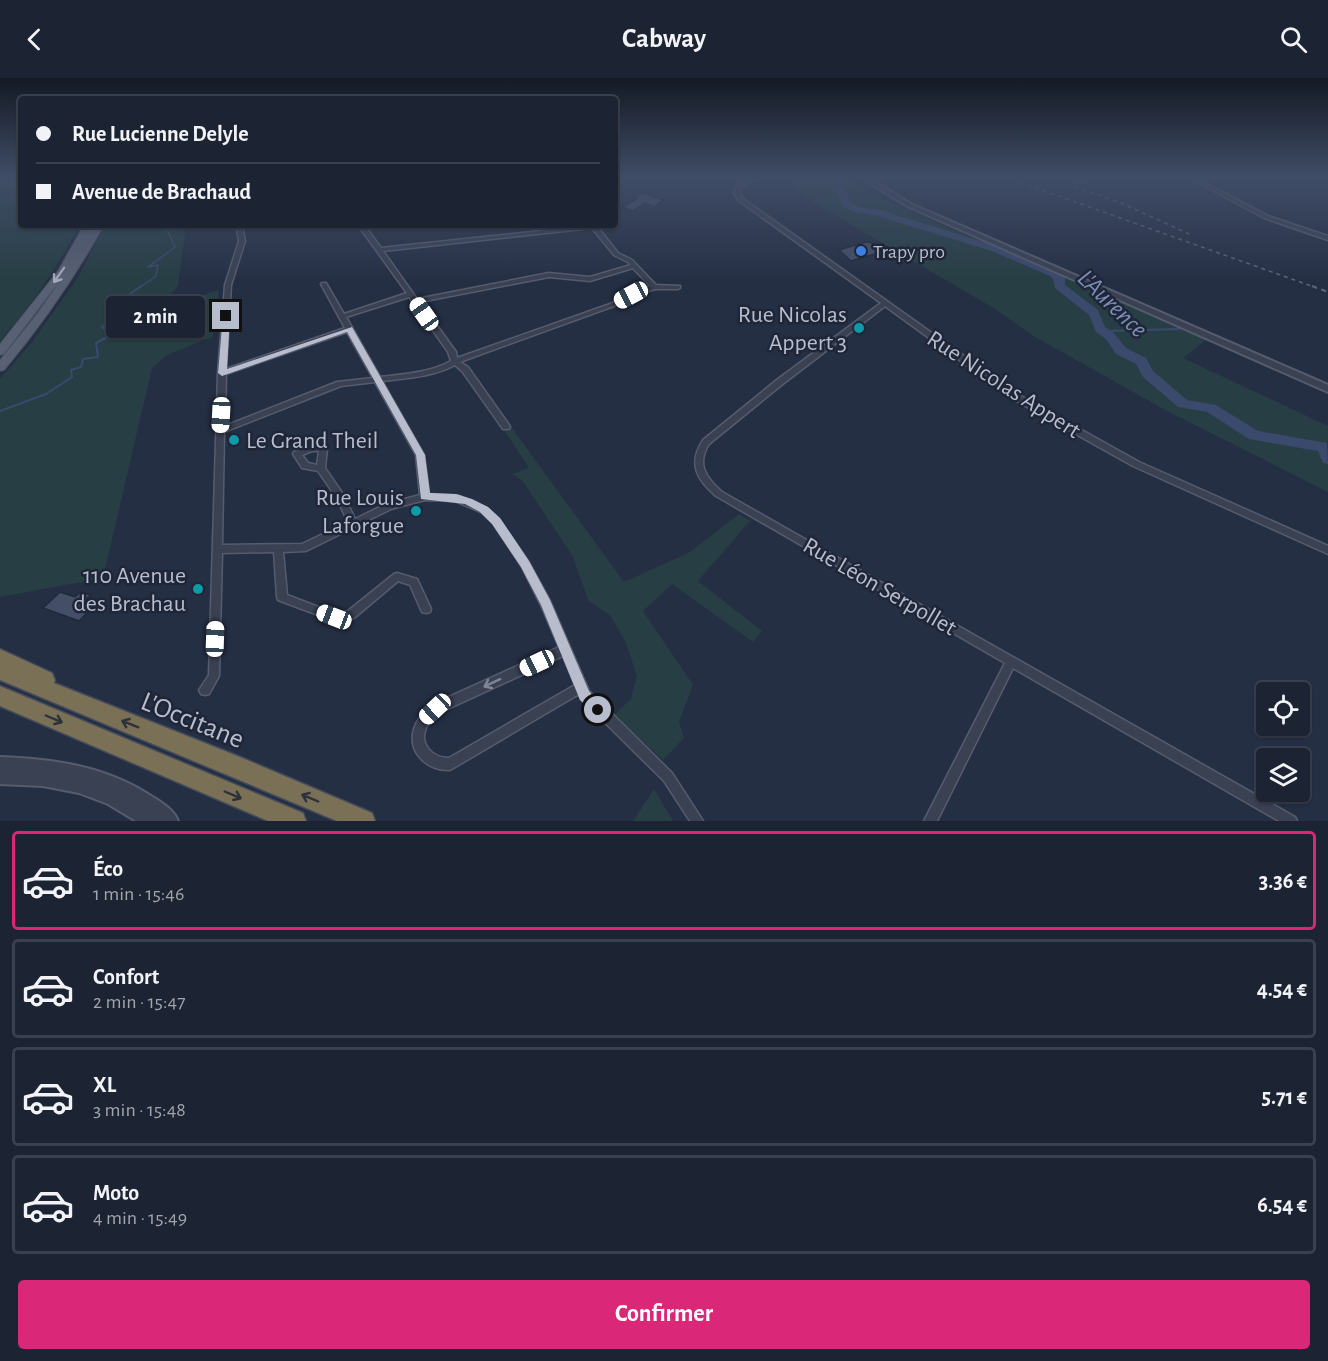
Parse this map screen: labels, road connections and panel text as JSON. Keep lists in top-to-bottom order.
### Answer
{
  "streets": {
    "highway": ["L'Occitane"],
    "street": ["Rue Nicolas Appert", "Rue Léon Serpollet"]
  },
  "crossings": [
    ["Rue Nicolas Appert", "Rue Léon Serpollet"]
  ],
  "water": ["L'Aurence"],
  "places": [
    "Trapy pro",
    "Rue Nicolas Appert 3",
    "Le Grand Theil",
    "Rue Louis Laforgue",
    "110 Avenue des Brachau"
  ],
  "page": {
    "header": "Cabway",
    "banner": ["Rue Lucienne Delyle", "Avenue de Brachaud"],
    "bubble": "2 min",
    "list": [
      {
        "name": "Éco",
        "note": "1 min · 15:46",
        "value": "3.36 €"
      },
      {
        "name": "Confort",
        "note": "2 min · 15:47",
        "value": "4.54 €"
      },
      {
        "name": "XL",
        "note": "3 min · 15:48",
        "value": "5.71 €"
      },
      {
        "name": "Moto",
        "note": "4 min · 15:49",
        "value": "6.54 €"
      }
    ],
    "buttons": "Confirmer"
  }
}
